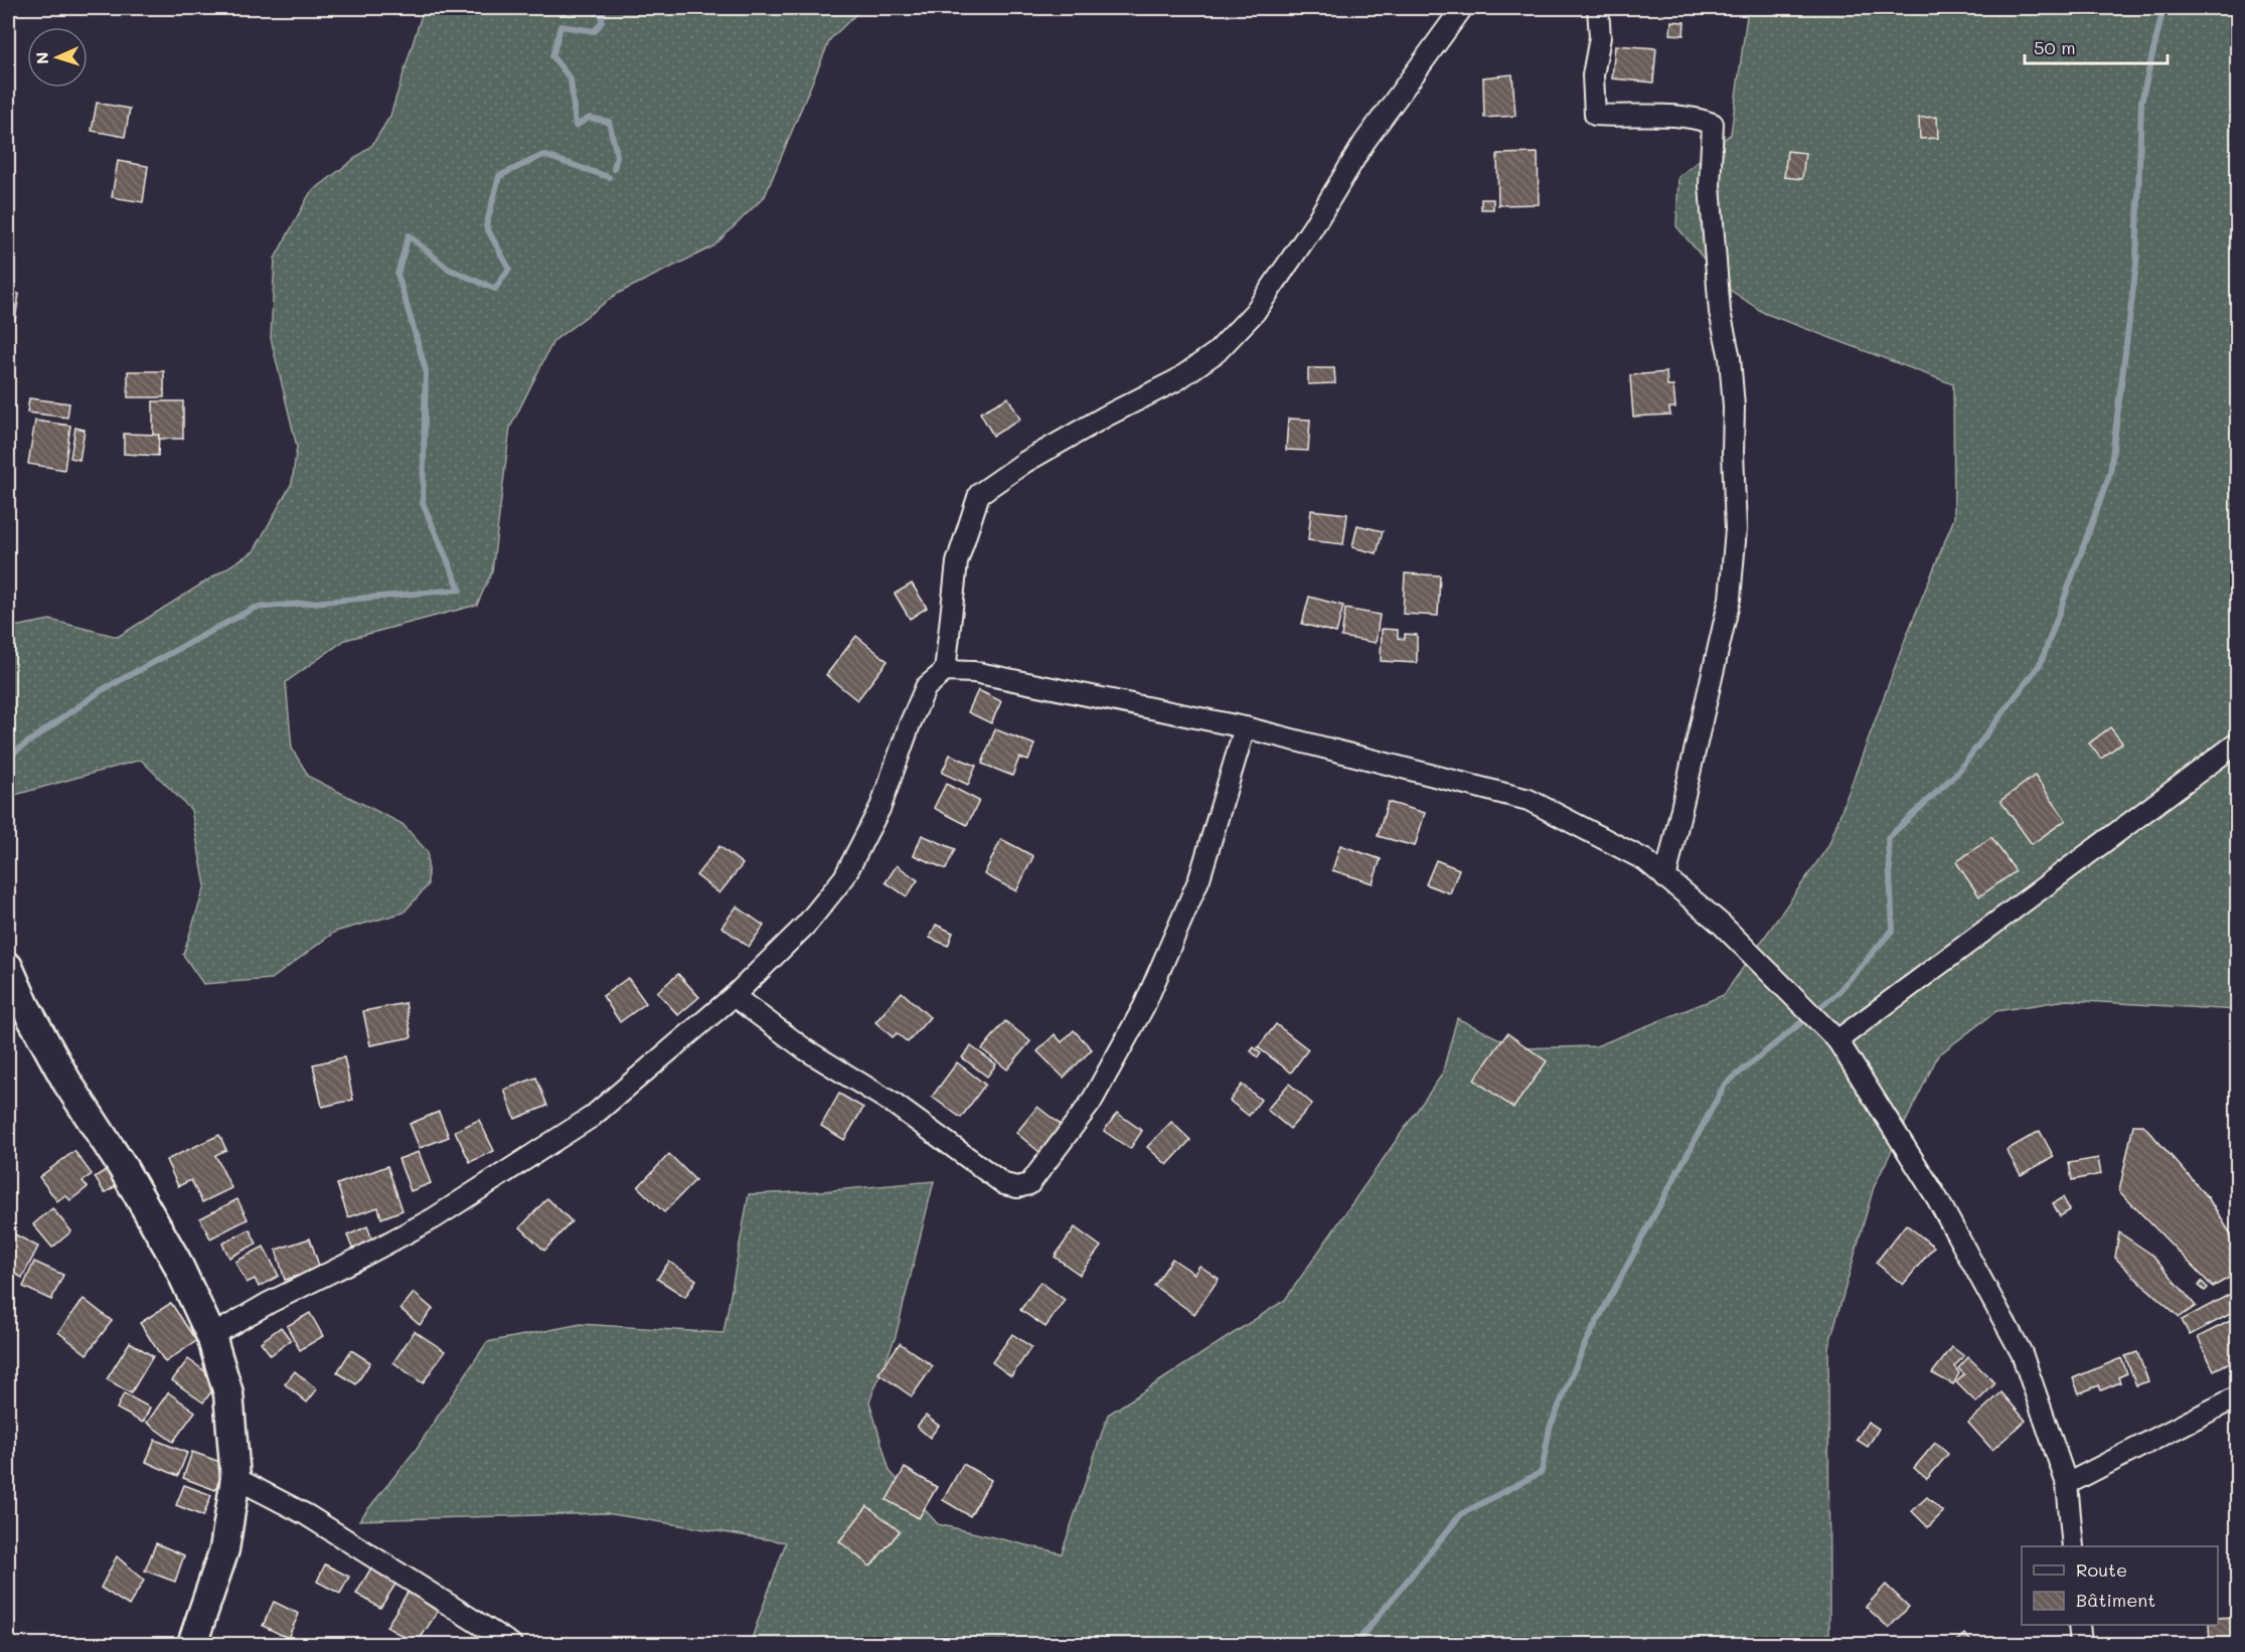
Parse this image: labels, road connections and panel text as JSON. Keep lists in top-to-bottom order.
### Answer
{
  "legend": ["Route", "Bâtiment"],
  "scale_bar": "50 m",
  "north": "left"
}
